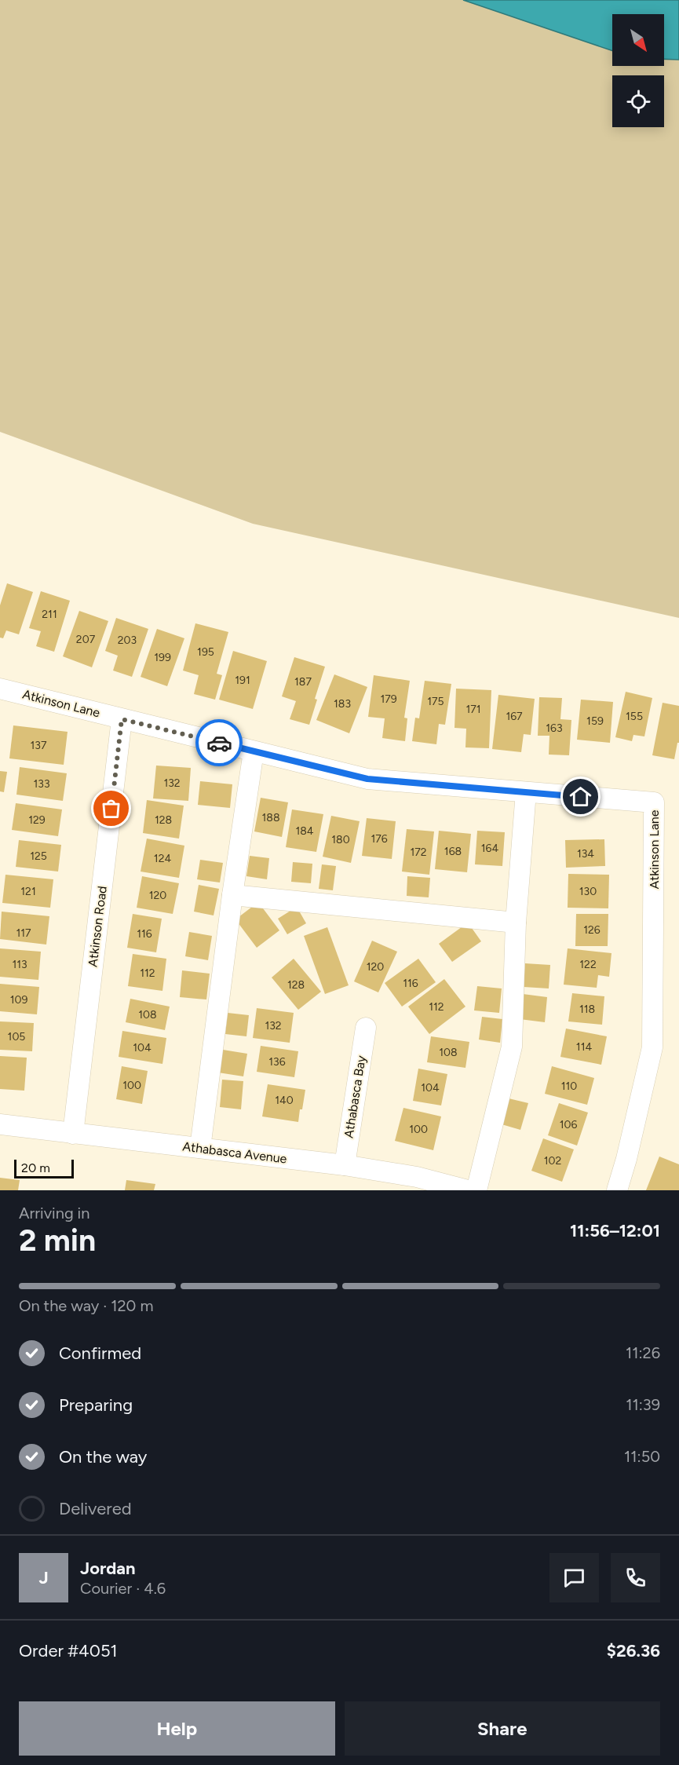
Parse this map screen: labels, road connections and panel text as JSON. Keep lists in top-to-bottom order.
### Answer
{
  "streets": {
    "street": [
      "Atkinson Lane",
      "Atkinson Road",
      "Athabasca Bay",
      "Athabasca Avenue"
    ]
  },
  "crossings": [
    ["Atkinson Lane", "Atkinson Road"],
    ["Atkinson Road", "Athabasca Avenue"],
    ["Athabasca Bay", "Athabasca Avenue"]
  ],
  "house_numbers": [
    "211",
    "207",
    "203",
    "195",
    "199",
    "191",
    "187",
    "179",
    "175",
    "183",
    "171",
    "167",
    "155",
    "159",
    "163",
    "137",
    "132",
    "133",
    "188",
    "129",
    "128",
    "184",
    "176",
    "180",
    "164",
    "168",
    "172",
    "134",
    "125",
    "124",
    "121",
    "130",
    "120",
    "126",
    "117",
    "116",
    "113",
    "122",
    "120",
    "112",
    "116",
    "128",
    "109",
    "112",
    "118",
    "108",
    "132",
    "105",
    "114",
    "104",
    "108",
    "136",
    "100",
    "110",
    "104",
    "140",
    "106",
    "100",
    "102"
  ],
  "scale_bar": "20 m",
  "north": "bottom right",
  "page": {
    "scale": "20 m",
    "heading": ["2 min", "Arriving in", "11:56–12:01"],
    "panel": [
      "Jordan",
      "Courier · 4.6",
      "Order #4051",
      "$26.36"
    ],
    "bar": "On the way · 120 m",
    "list": [
      ["Confirmed", "11:26"],
      ["Preparing", "11:39"],
      ["On the way", "11:50"],
      "Delivered"
    ],
    "round": "J",
    "buttons": ["Help", "Share"]
  }
}
